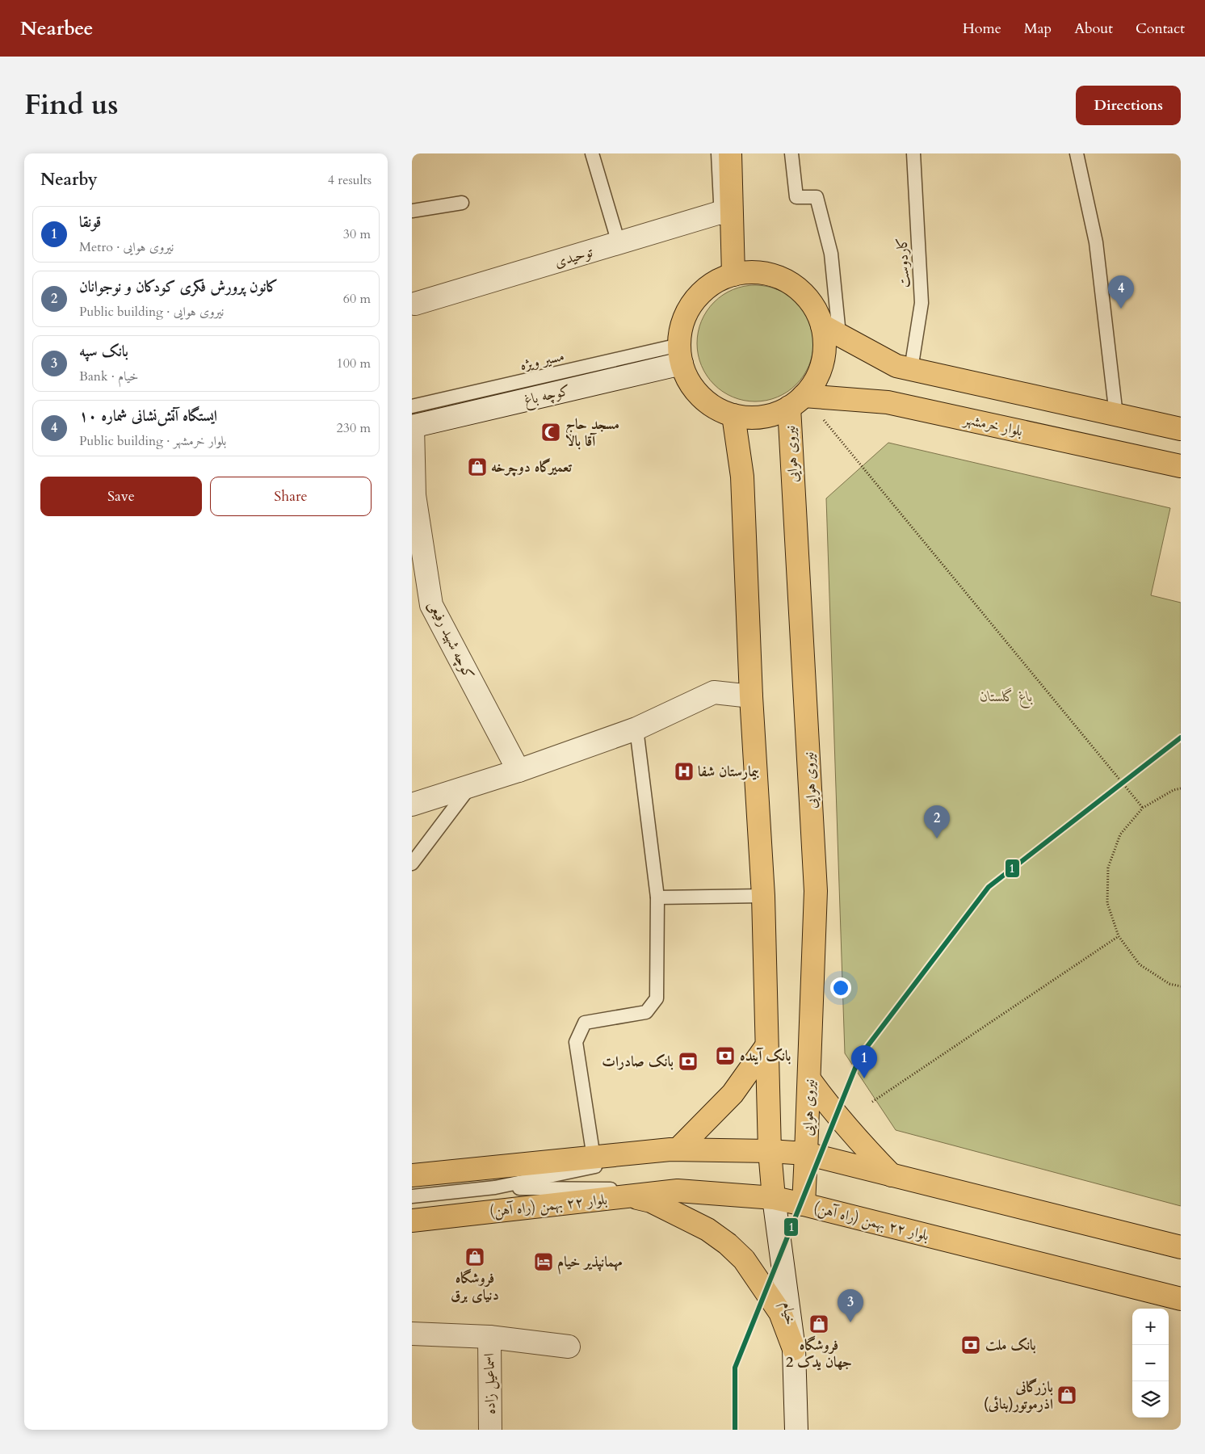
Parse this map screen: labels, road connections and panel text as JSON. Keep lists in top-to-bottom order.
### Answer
{
  "streets": {
    "main road": ["بلوار خرمشهر", "نیروی هوایی", "بلوار ۲۲ بهمن (راه آهن)"],
    "street": [
      "توحیدی",
      "کوچه باغ",
      "کوچه شهید رفیعی",
      "خیام",
      "اسماعیل زاده"
    ],
    "lane": ["کاردوست"]
  },
  "crossings": [
    ["کوچه باغ", "کوچه شهید رفیعی"],
    ["بلوار خرمشهر", "نیروی هوایی"],
    ["نیروی هوایی", "بلوار ۲۲ بهمن (راه آهن)"],
    ["بلوار ۲۲ بهمن (راه آهن)", "خیام"]
  ],
  "parks": ["باغ گلستان"],
  "places": {
    "mosque": ["مسجد حاج آقا بالا"],
    "shop": [
      "تعمیرگاه دوچرخه",
      "فروشگاه دنیای برق",
      "فروشگاه جهان یدک 2",
      "بازرگانی اذرموتور(بنائی)"
    ],
    "hospital": ["بیمارستان شفا"],
    "bank": ["بانک آینده", "بانک صادرات", "بانک ملت"],
    "hotel": ["مهمانپذیر خیام"]
  },
  "lines": ["transit line 1"],
  "page": {
    "header": "Nearbee",
    "nav": [
      "Home",
      "Map",
      "About",
      "Contact"
    ],
    "title": "Find us",
    "buttons": [
      "Directions",
      ["Save", "Share"]
    ],
    "heading": ["Nearby", "4 results"],
    "list": [
      {
        "mark": "1",
        "name": "قونقا",
        "note": "Metro · نیروی هوایی",
        "value": "30 m"
      },
      {
        "mark": "2",
        "name": "کانون پرورش فکری کودکان و نوجوانان",
        "note": "Public building · نیروی هوایی",
        "value": "60 m"
      },
      {
        "mark": "3",
        "name": "بانک سپه",
        "note": "Bank · خیام",
        "value": "100 m"
      },
      {
        "mark": "4",
        "name": "ایستگاه آتش‌نشانی شماره ۱۰",
        "note": "Public building · بلوار خرمشهر",
        "value": "230 m"
      }
    ],
    "pins": [
      "4",
      "2",
      "1",
      "3"
    ],
    "map_buttons": ["+", "−"]
  }
}
